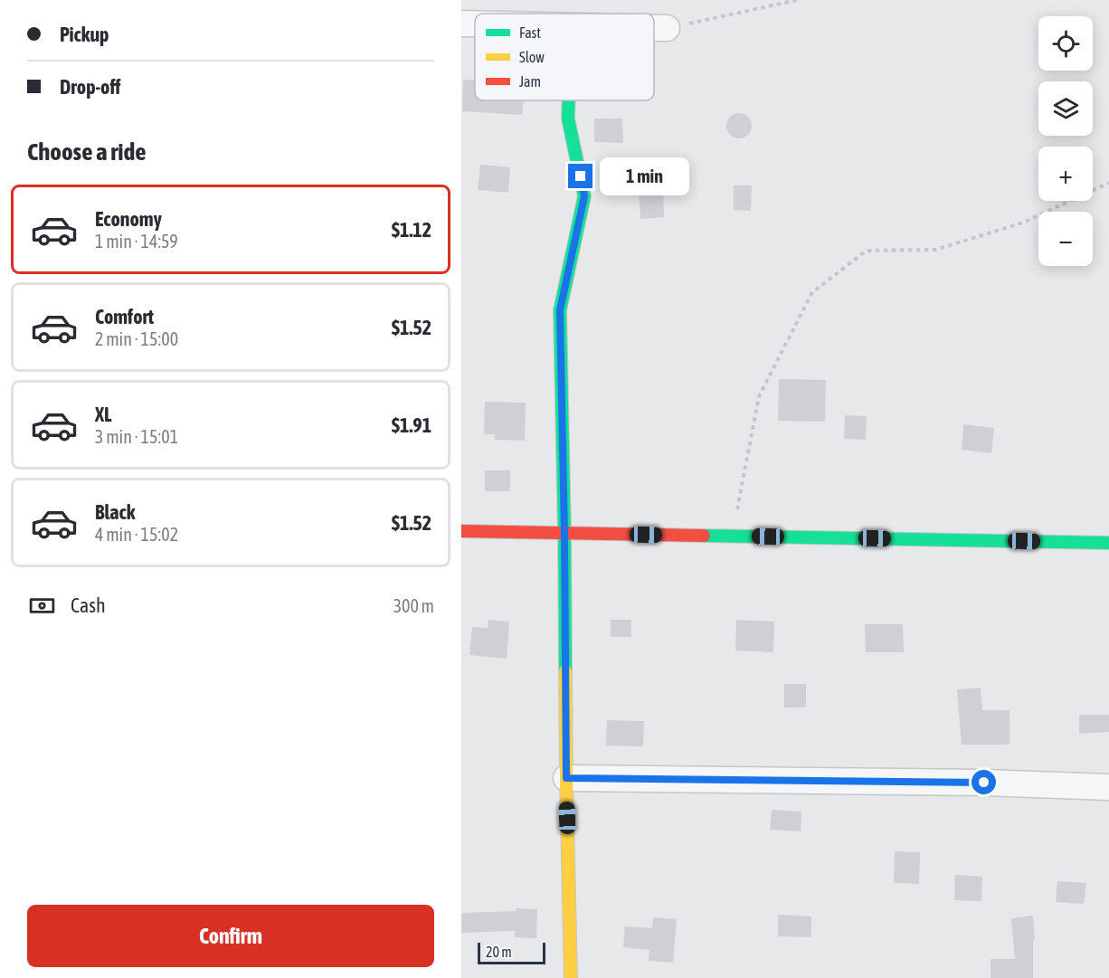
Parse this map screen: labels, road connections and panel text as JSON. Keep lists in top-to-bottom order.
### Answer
{
  "legend": ["Fast", "Slow", "Jam"],
  "scale_bar": "20 m",
  "page": {
    "banner": ["Pickup", "Drop-off"],
    "map_buttons": ["+", "−"],
    "heading": "Choose a ride",
    "bubble": "1 min",
    "list": [
      {
        "name": "Economy",
        "note": "1 min · 14:59",
        "value": "$1.12"
      },
      {
        "name": "Comfort",
        "note": "2 min · 15:00",
        "value": "$1.52"
      },
      {
        "name": "XL",
        "note": "3 min · 15:01",
        "value": "$1.91"
      },
      {
        "name": "Black",
        "note": "4 min · 15:02",
        "value": "$1.52"
      }
    ],
    "pay": ["Cash", "300 m"],
    "buttons": "Confirm",
    "scale": "20 m"
  }
}
